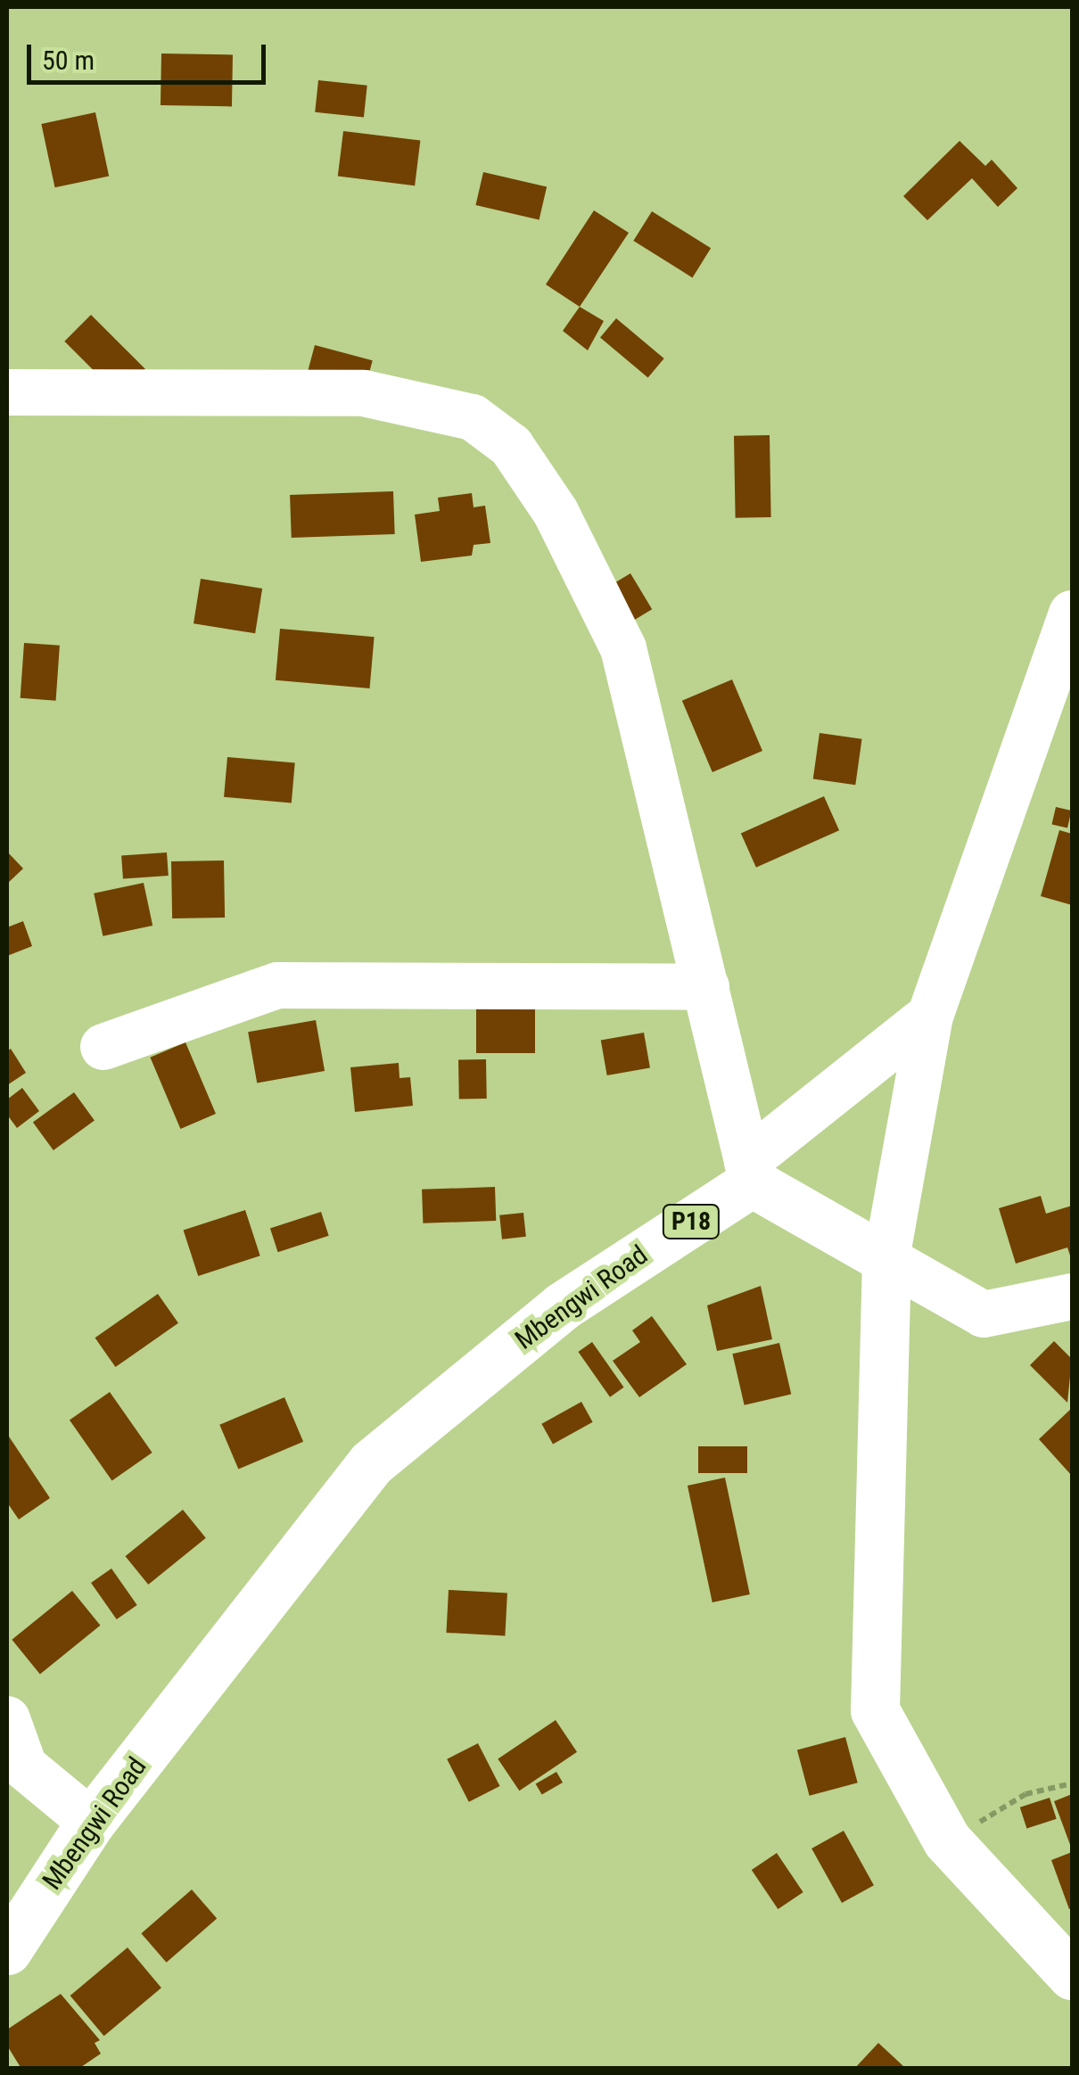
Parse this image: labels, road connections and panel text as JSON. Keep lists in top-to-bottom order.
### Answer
{
  "streets": {
    "main road": ["P18", "Mbengwi Road"]
  },
  "crossings": [
    ["P18", "Mbengwi Road"]
  ],
  "scale_bar": "50 m"
}
